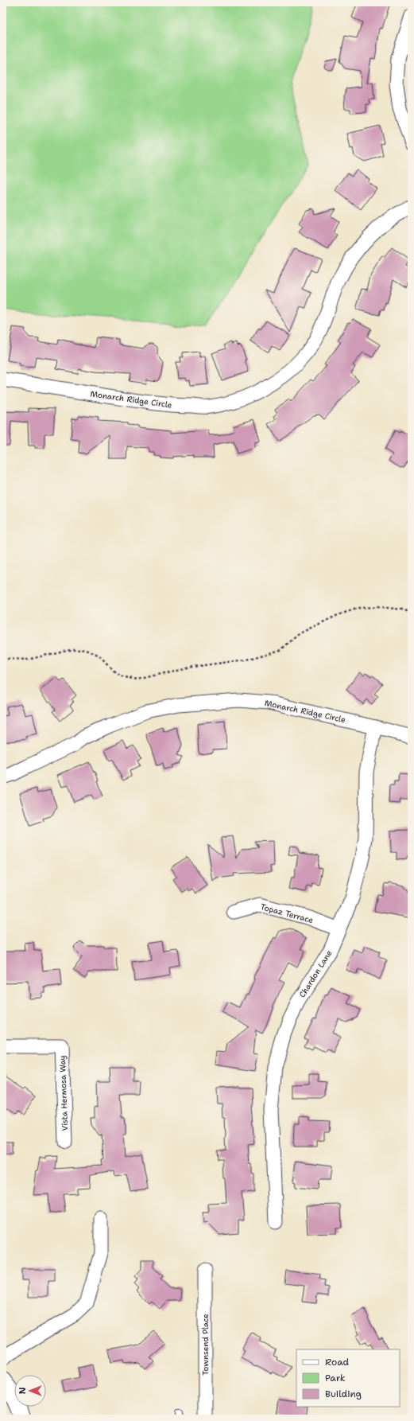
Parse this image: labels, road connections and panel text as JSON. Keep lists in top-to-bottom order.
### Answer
{
  "streets": {
    "street": [
      "Monarch Ridge Circle",
      "Topaz Terrace",
      "Chardon Lane",
      "Vista Hermosa Way",
      "Townsend Place"
    ]
  },
  "crossings": [
    ["Monarch Ridge Circle", "Chardon Lane"],
    ["Topaz Terrace", "Chardon Lane"]
  ],
  "legend": ["Road", "Park", "Building"],
  "north": "left"
}
